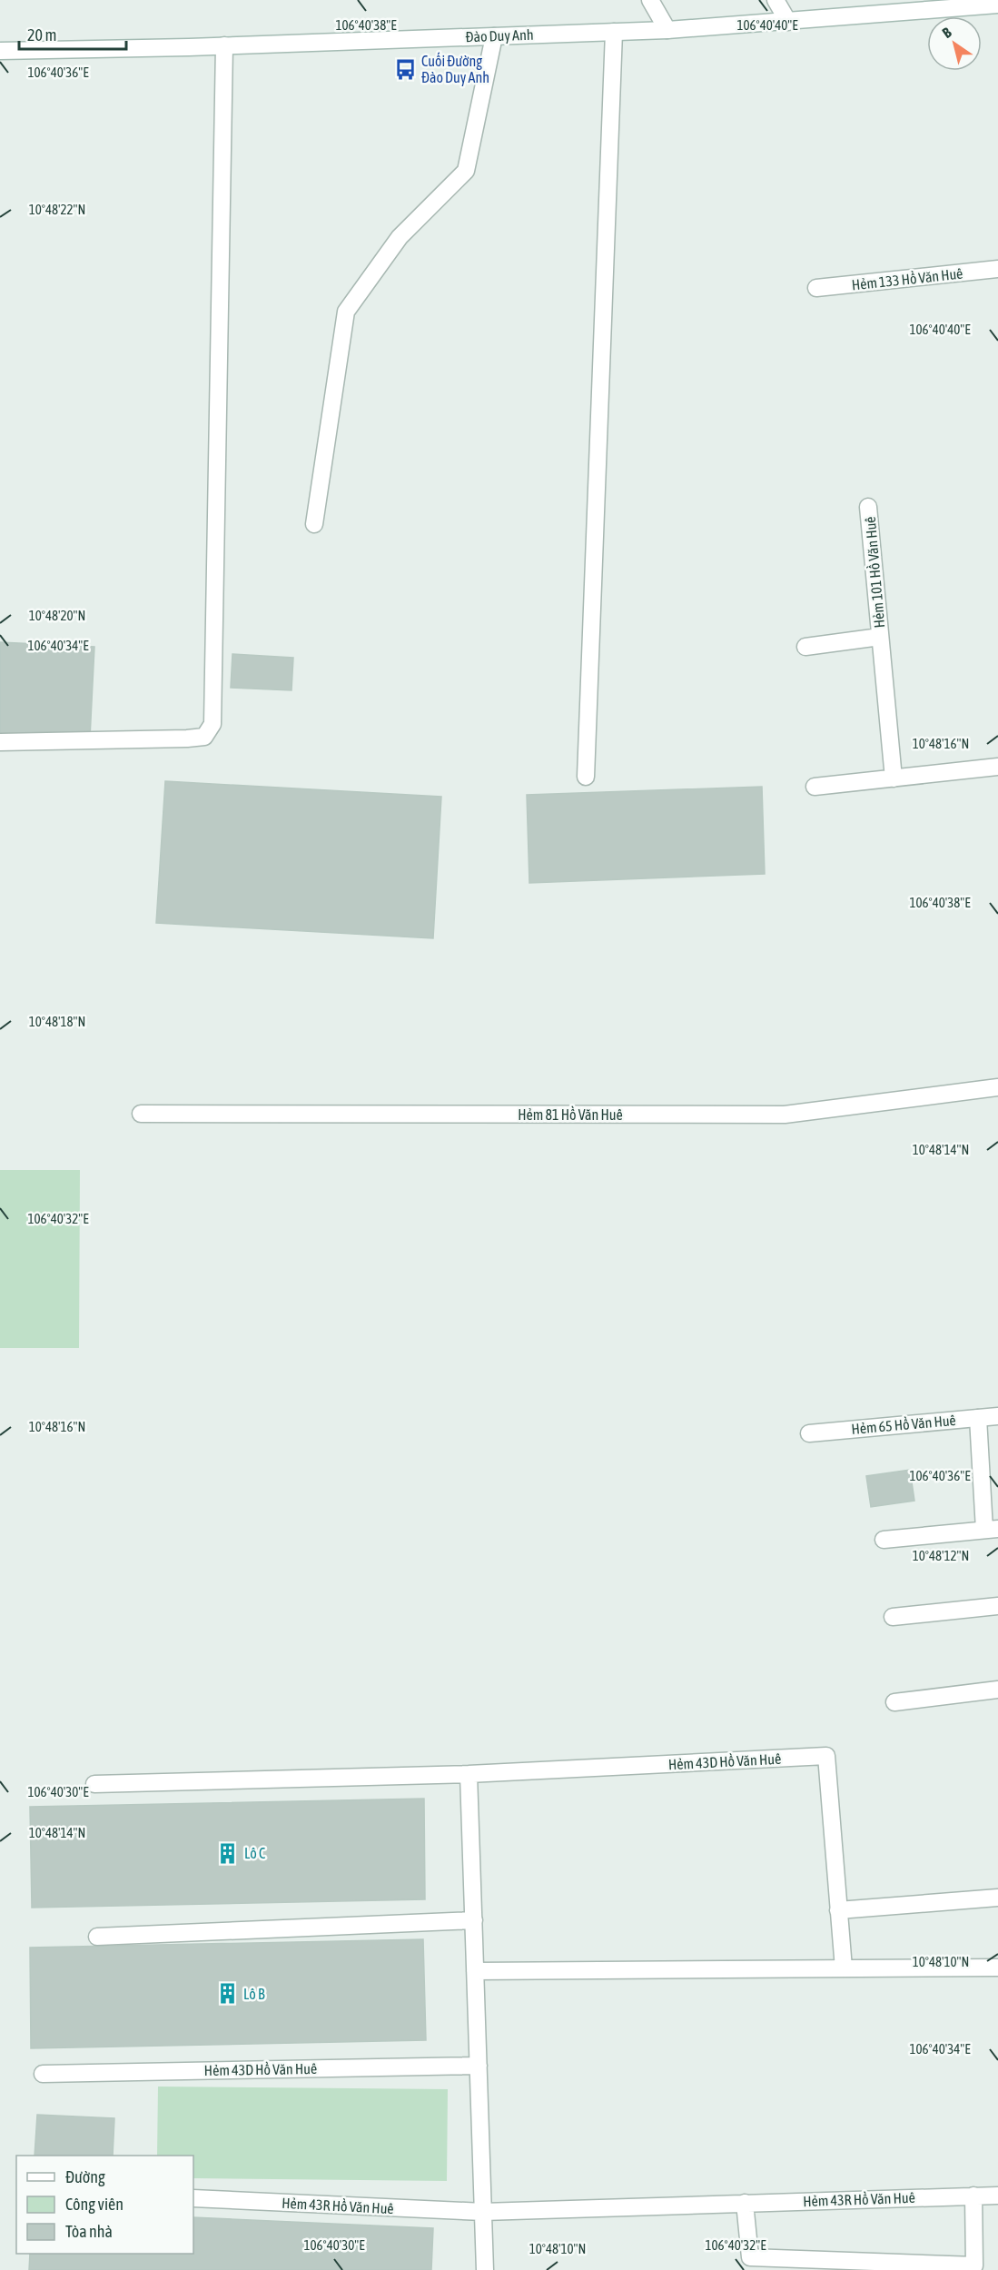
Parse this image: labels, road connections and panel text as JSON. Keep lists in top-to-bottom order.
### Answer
{
  "streets": {
    "street": [
      "Đào Duy Anh",
      "Hẻm 133 Hồ Văn Huê",
      "Hẻm 101 Hồ Văn Huê",
      "Hẻm 81 Hồ Văn Huê",
      "Hẻm 65 Hồ Văn Huê",
      "Hẻm 43D Hồ Văn Huê",
      "Hẻm 43R Hồ Văn Huê"
    ]
  },
  "places": {
    "bus stop": ["Cuối Đường Đào Duy Anh"],
    "building": ["Lô C", "Lô B"]
  },
  "legend": ["Đường", "Công viên", "Tòa nhà"],
  "scale_bar": "20 m",
  "north": "top left",
  "coordinates": [
    "106°40'38\"E",
    "106°40'40\"E",
    "106°40'36\"E",
    "10°48'22\"N",
    "10°48'20\"N",
    "106°40'34\"E",
    "10°48'16\"N",
    "10°48'18\"N",
    "10°48'14\"N",
    "106°40'32\"E",
    "10°48'12\"N",
    "106°40'30\"E",
    "10°48'10\"N"
  ]
}
